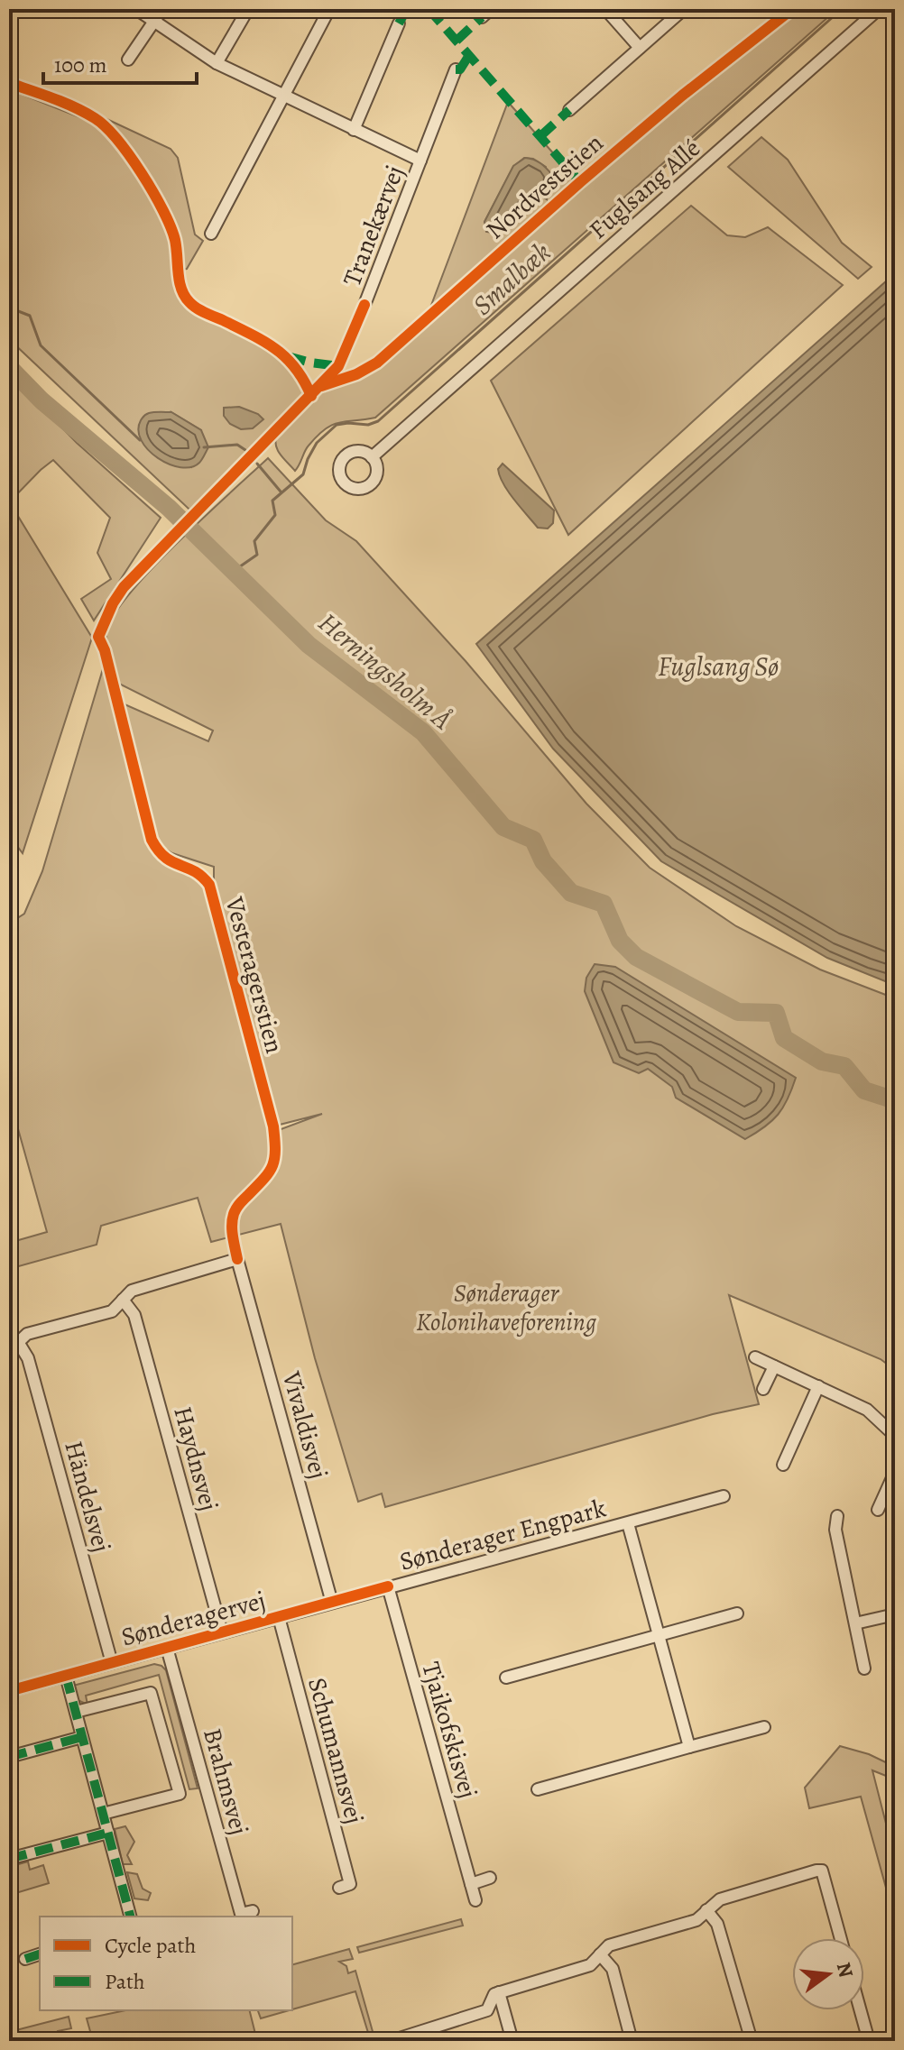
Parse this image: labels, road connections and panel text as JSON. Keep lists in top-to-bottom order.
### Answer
{
  "streets": {
    "street": [
      "Fuglsang Allé",
      "Tranekærvej",
      "Vivaldisvej",
      "Haydnsvej",
      "Händelsvej",
      "Sønderager Engpark",
      "Sønderagervej",
      "Tjaikofskisvej",
      "Schumannsvej",
      "Brahmsvej"
    ],
    "cycle path": ["Nordveststien", "Vesteragerstien"]
  },
  "crossings": [
    ["Vivaldisvej", "Haydnsvej"],
    ["Vivaldisvej", "Sønderagervej"],
    ["Haydnsvej", "Sønderagervej"],
    ["Händelsvej", "Sønderagervej"],
    ["Sønderager Engpark", "Sønderagervej"],
    ["Sønderager Engpark", "Tjaikofskisvej"],
    ["Sønderagervej", "Tjaikofskisvej"],
    ["Sønderagervej", "Schumannsvej"],
    ["Sønderagervej", "Brahmsvej"]
  ],
  "water": ["Smalbæk", "Fuglsang Sø", "Herningsholm Å"],
  "parks": ["Sønderager Kolonihaveforening"],
  "legend": ["Cycle path", "Path"],
  "scale_bar": "100 m",
  "north": "right"
}
